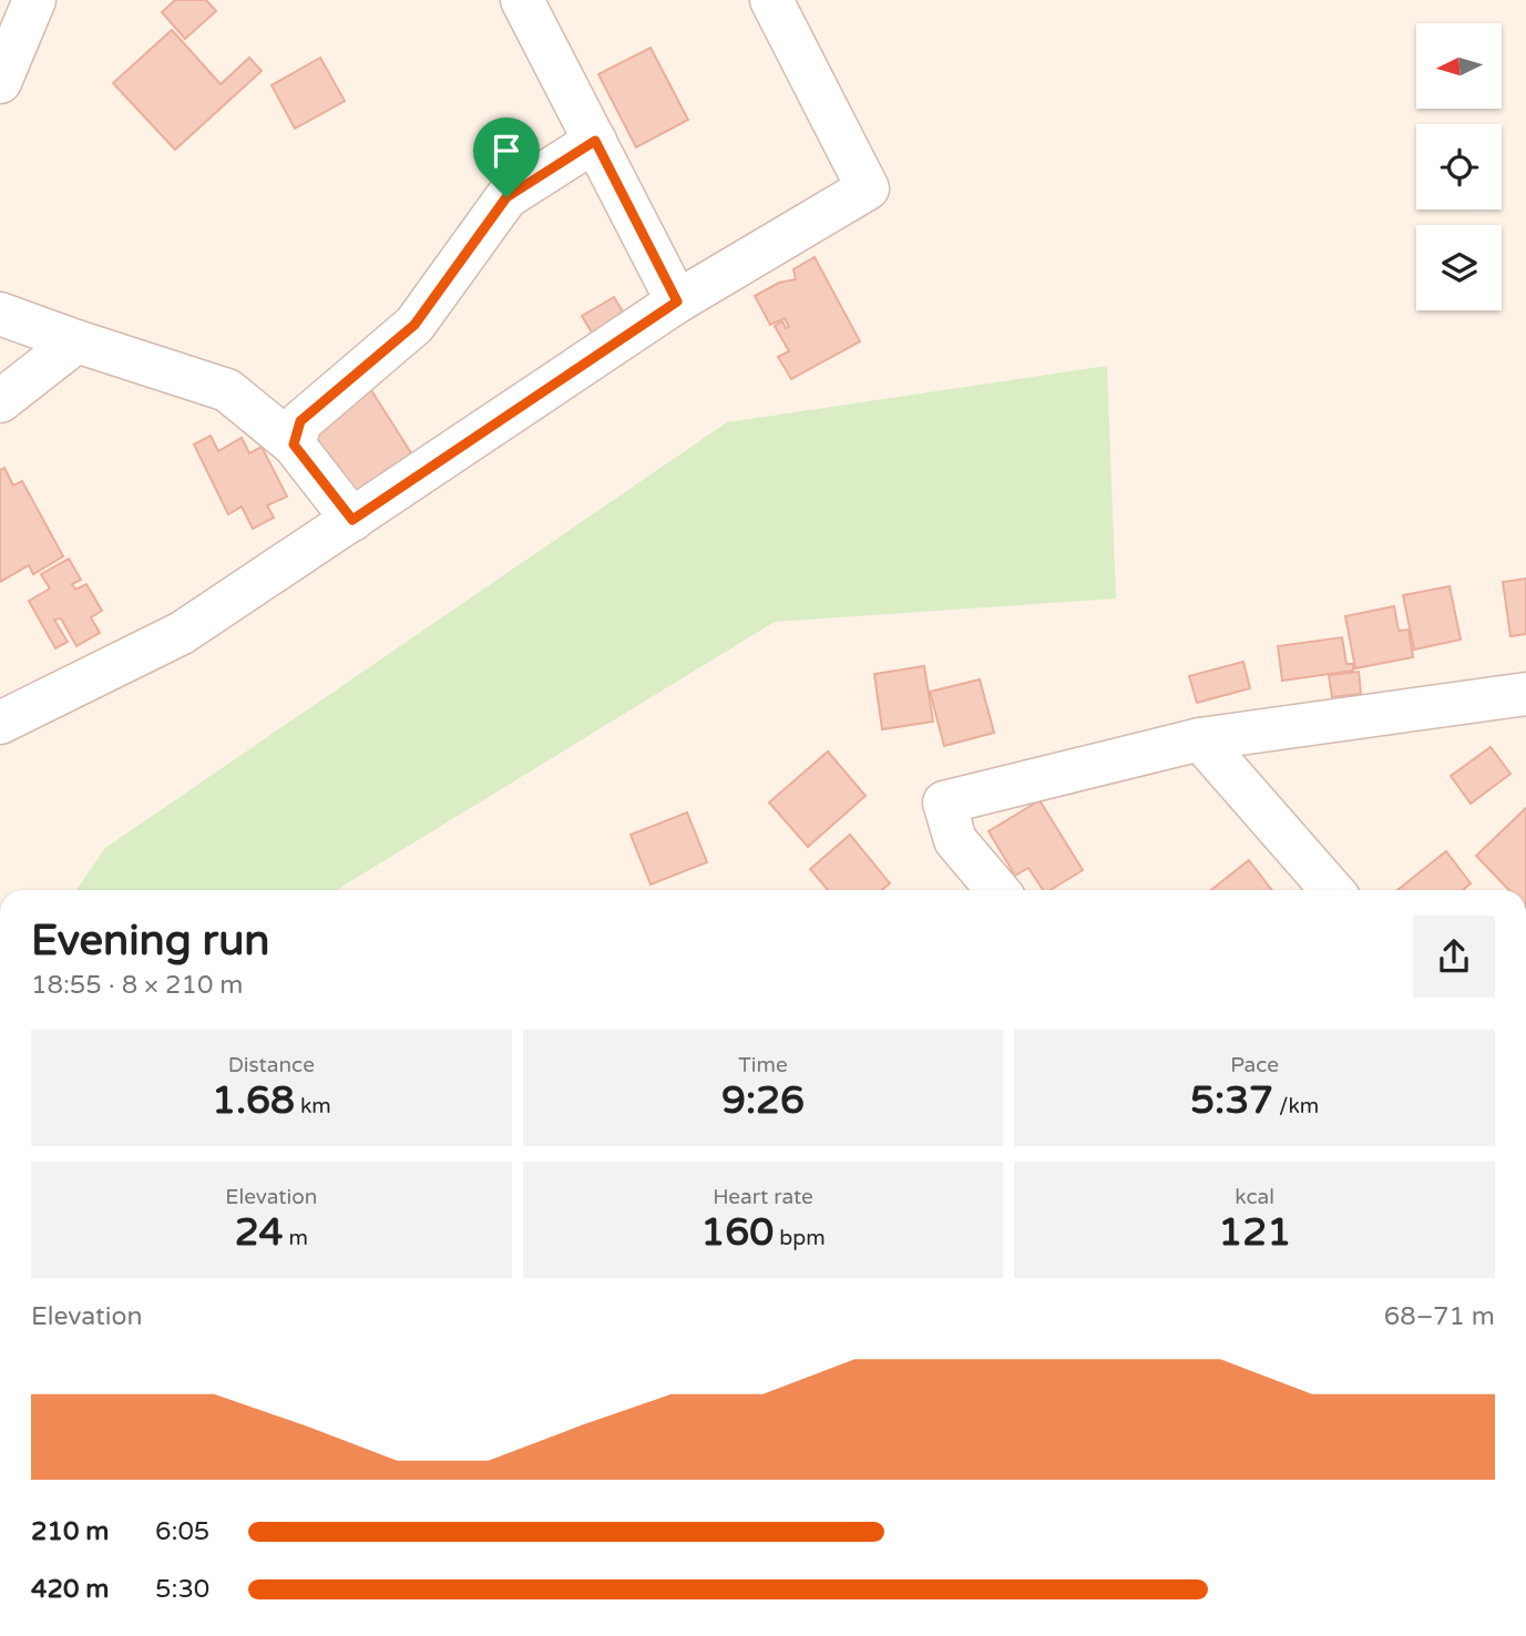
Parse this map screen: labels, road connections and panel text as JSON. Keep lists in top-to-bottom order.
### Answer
{
  "north": "left",
  "page": {
    "heading": ["Evening run", "18:55 · 8 × 210 m"],
    "stats": [
      ["Distance", "1.68 km"],
      ["Time", "9:26"],
      ["Pace", "5:37 /km"],
      ["Elevation", "24 m"],
      ["Heart rate", "160 bpm"],
      ["kcal", "121"]
    ],
    "chart": ["Elevation", "68–71 m"],
    "list": [
      {
        "name": "210 m",
        "note": "6:05"
      },
      {
        "name": "420 m",
        "note": "5:30"
      }
    ]
  }
}
